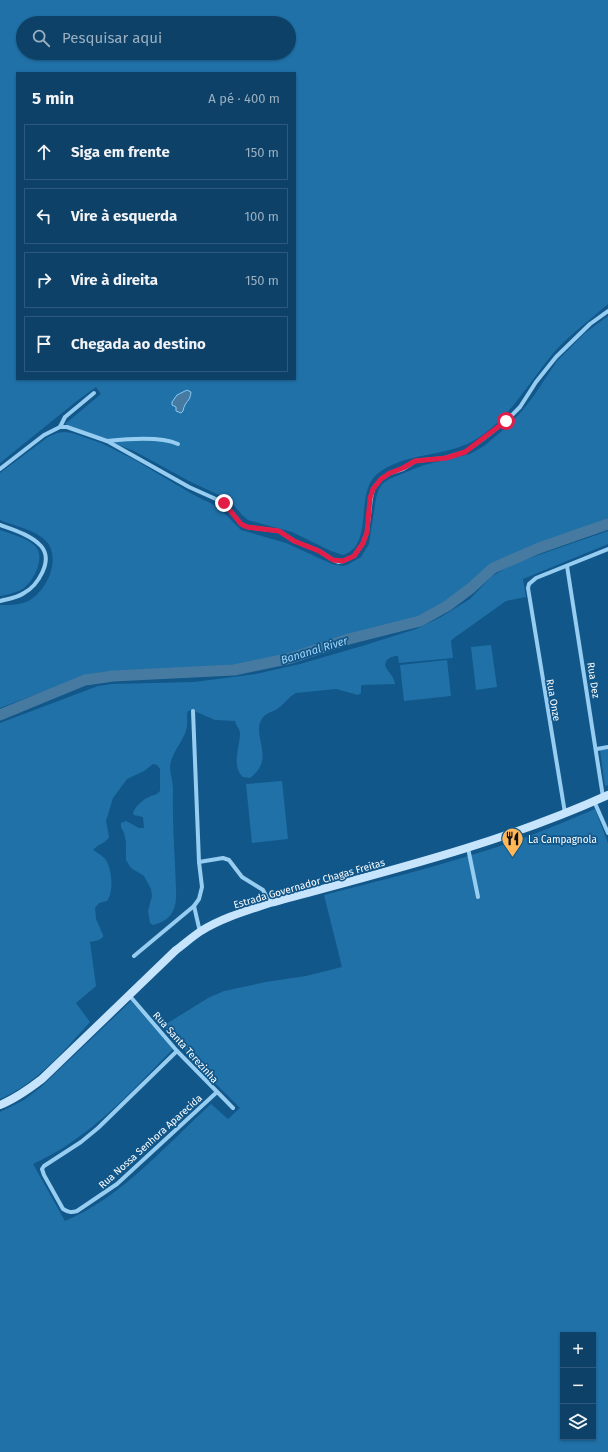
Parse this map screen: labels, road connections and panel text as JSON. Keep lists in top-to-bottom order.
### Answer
{
  "streets": {
    "main road": ["Estrada Governador Chagas Freitas"],
    "street": [
      "Rua Dez",
      "Rua Onze",
      "Rua Santa Terezinha",
      "Rua Nossa Senhora Aparecida"
    ]
  },
  "crossings": [
    ["Rua Dez", "Rua Onze"],
    ["Rua Dez", "Estrada Governador Chagas Freitas"],
    ["Rua Onze", "Estrada Governador Chagas Freitas"],
    ["Estrada Governador Chagas Freitas", "Rua Santa Terezinha"],
    ["Rua Santa Terezinha", "Rua Nossa Senhora Aparecida"]
  ],
  "water": ["Bananal River"],
  "places": {
    "restaurant": ["La Campagnola"]
  },
  "page": {
    "search": "Pesquisar aqui",
    "heading": ["5 min", "A pé · 400 m"],
    "list": [
      ["Siga em frente", "150 m"],
      ["Vire à esquerda", "100 m"],
      ["Vire à direita", "150 m"],
      "Chegada ao destino"
    ],
    "map_buttons": ["+", "−"]
  }
}
